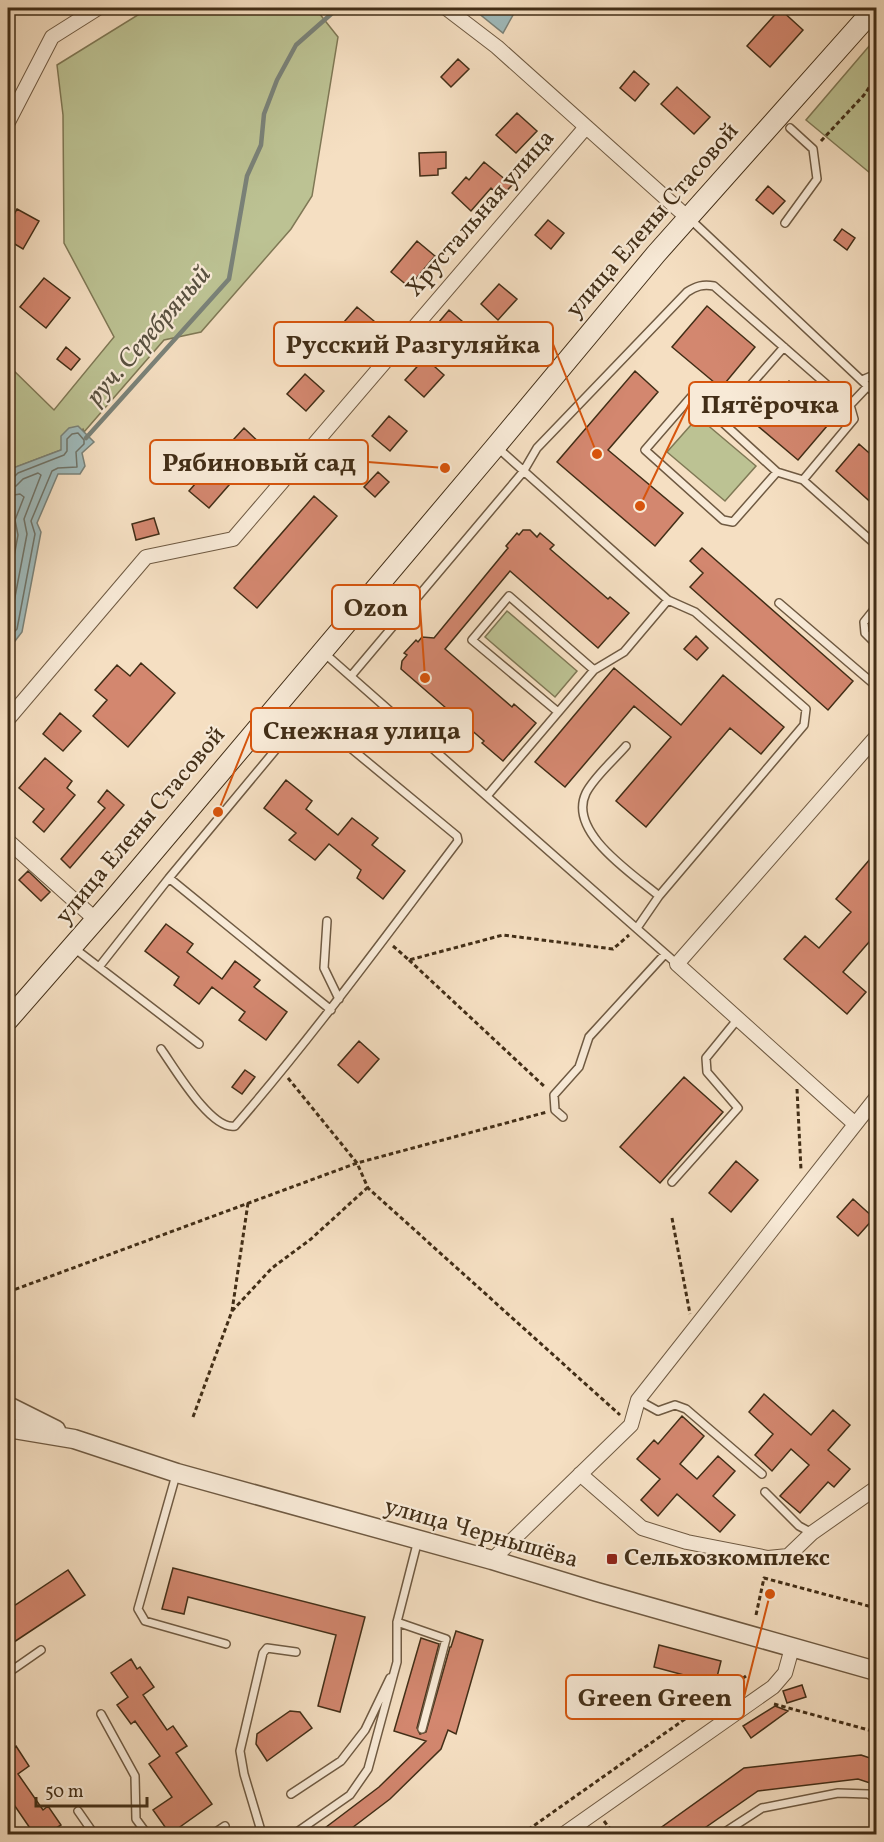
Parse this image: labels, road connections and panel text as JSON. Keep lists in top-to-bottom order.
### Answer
{
  "streets": {
    "main road": ["улица Елены Стасовой"],
    "street": ["Хрустальная улица", "улица Чернышёва"]
  },
  "water": ["руч. Серебряный"],
  "places": {
    "other": [
      "Русский Разгуляйка",
      "Рябиновый сад",
      "Пятёрочка",
      "Ozon",
      "Снежная улица",
      "Green Green"
    ],
    "transit": ["Сельхозкомплекс"]
  },
  "scale_bar": "50 m"
}
